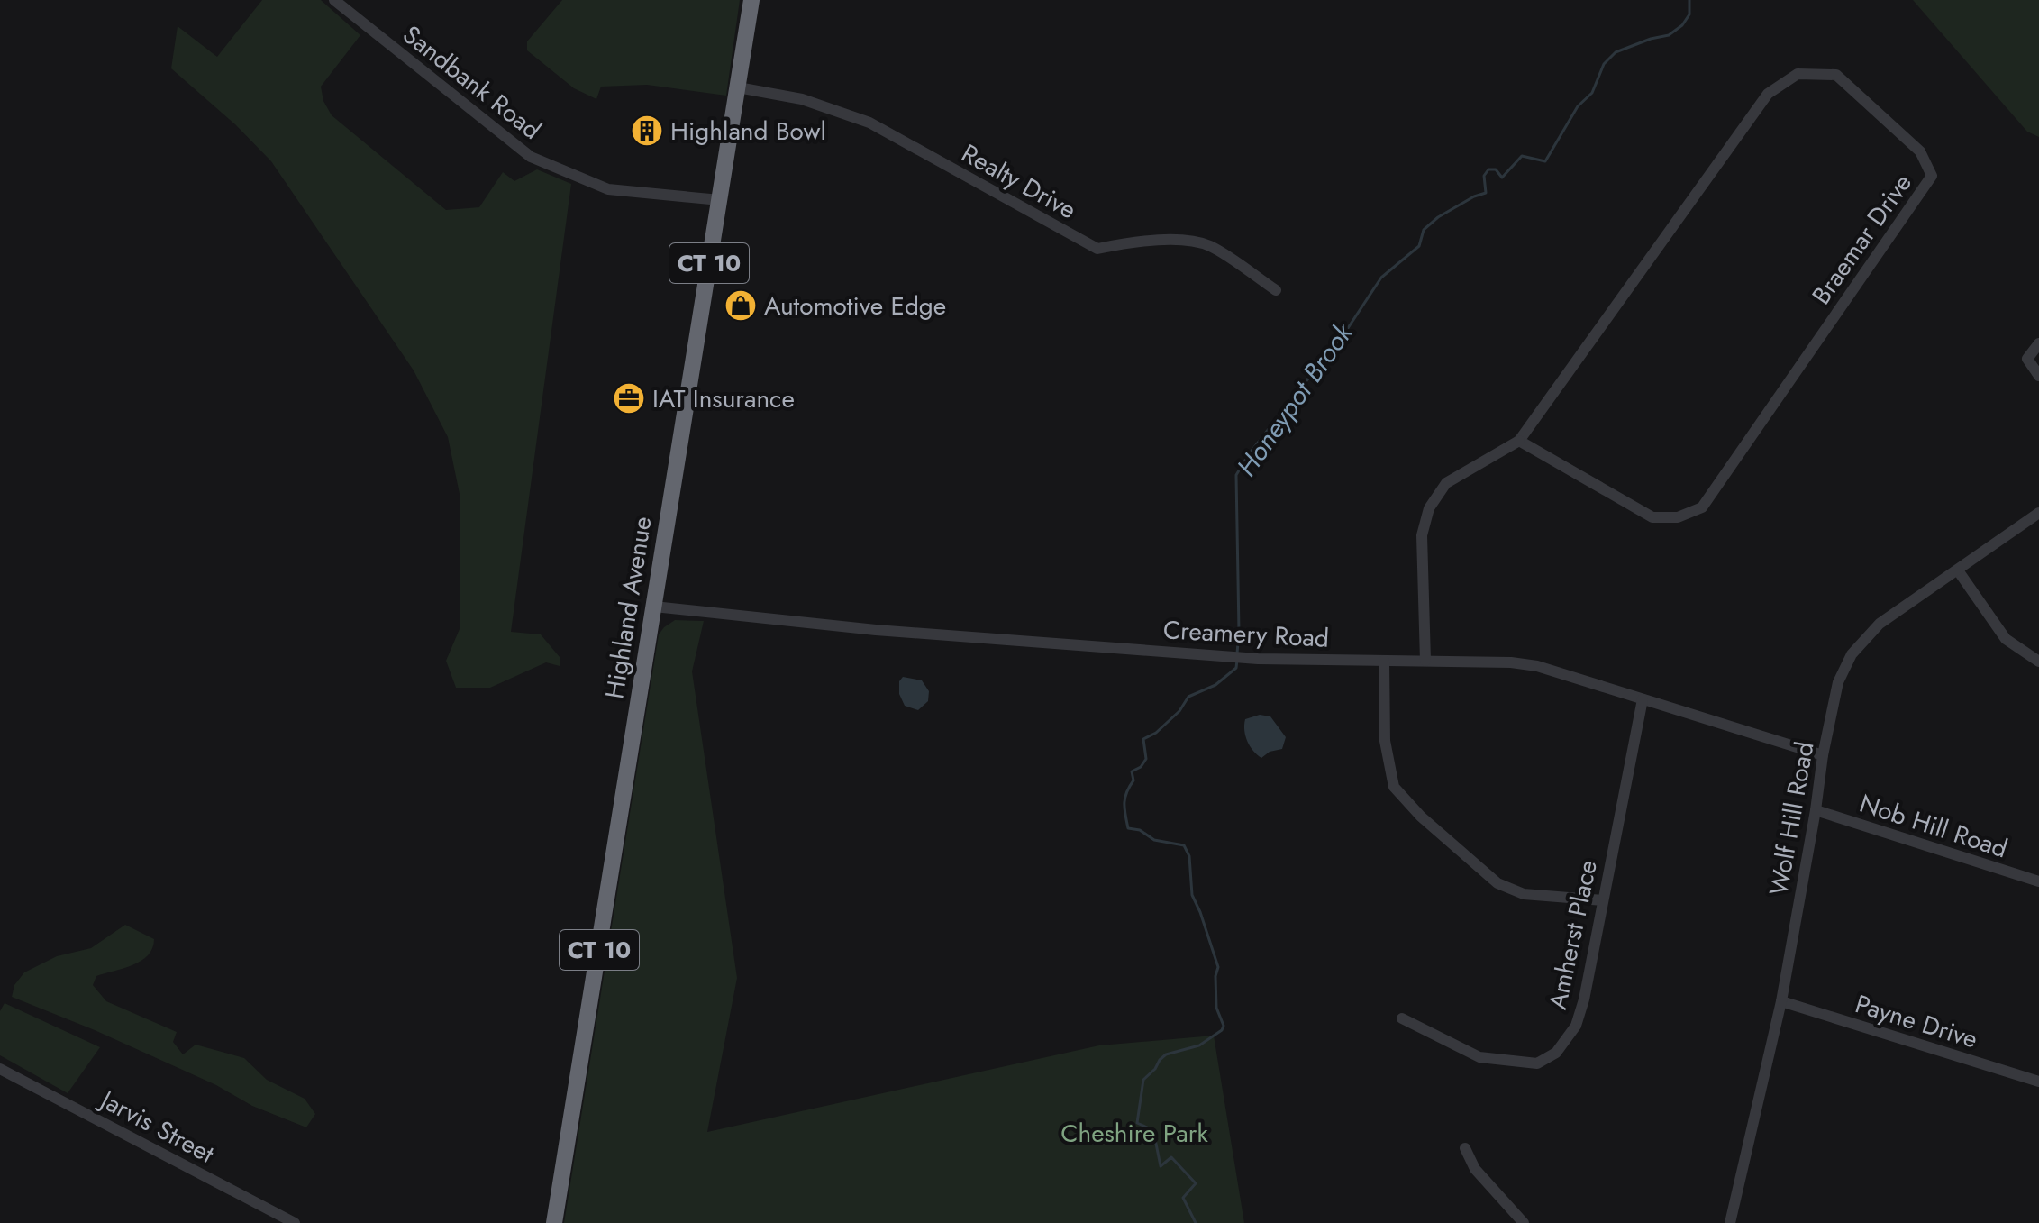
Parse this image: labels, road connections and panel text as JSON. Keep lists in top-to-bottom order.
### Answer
{
  "streets": {
    "highway": ["CT 10", "Highland Avenue"],
    "street": [
      "Sandbank Road",
      "Realty Drive",
      "Braemar Drive",
      "Creamery Road",
      "Wolf Hill Road",
      "Nob Hill Road",
      "Amherst Place",
      "Payne Drive",
      "Jarvis Street"
    ]
  },
  "crossings": [
    ["Sandbank Road", "Highland Avenue"],
    ["Realty Drive", "Highland Avenue"],
    ["Braemar Drive", "Creamery Road"],
    ["Highland Avenue", "Creamery Road"],
    ["Creamery Road", "Wolf Hill Road"],
    ["Creamery Road", "Amherst Place"],
    ["Wolf Hill Road", "Nob Hill Road"],
    ["Wolf Hill Road", "Payne Drive"]
  ],
  "water": ["Honeypot Brook"],
  "parks": ["Cheshire Park"],
  "places": {
    "building": ["Highland Bowl"],
    "shop": ["Automotive Edge"],
    "office": ["IAT Insurance"]
  }
}
